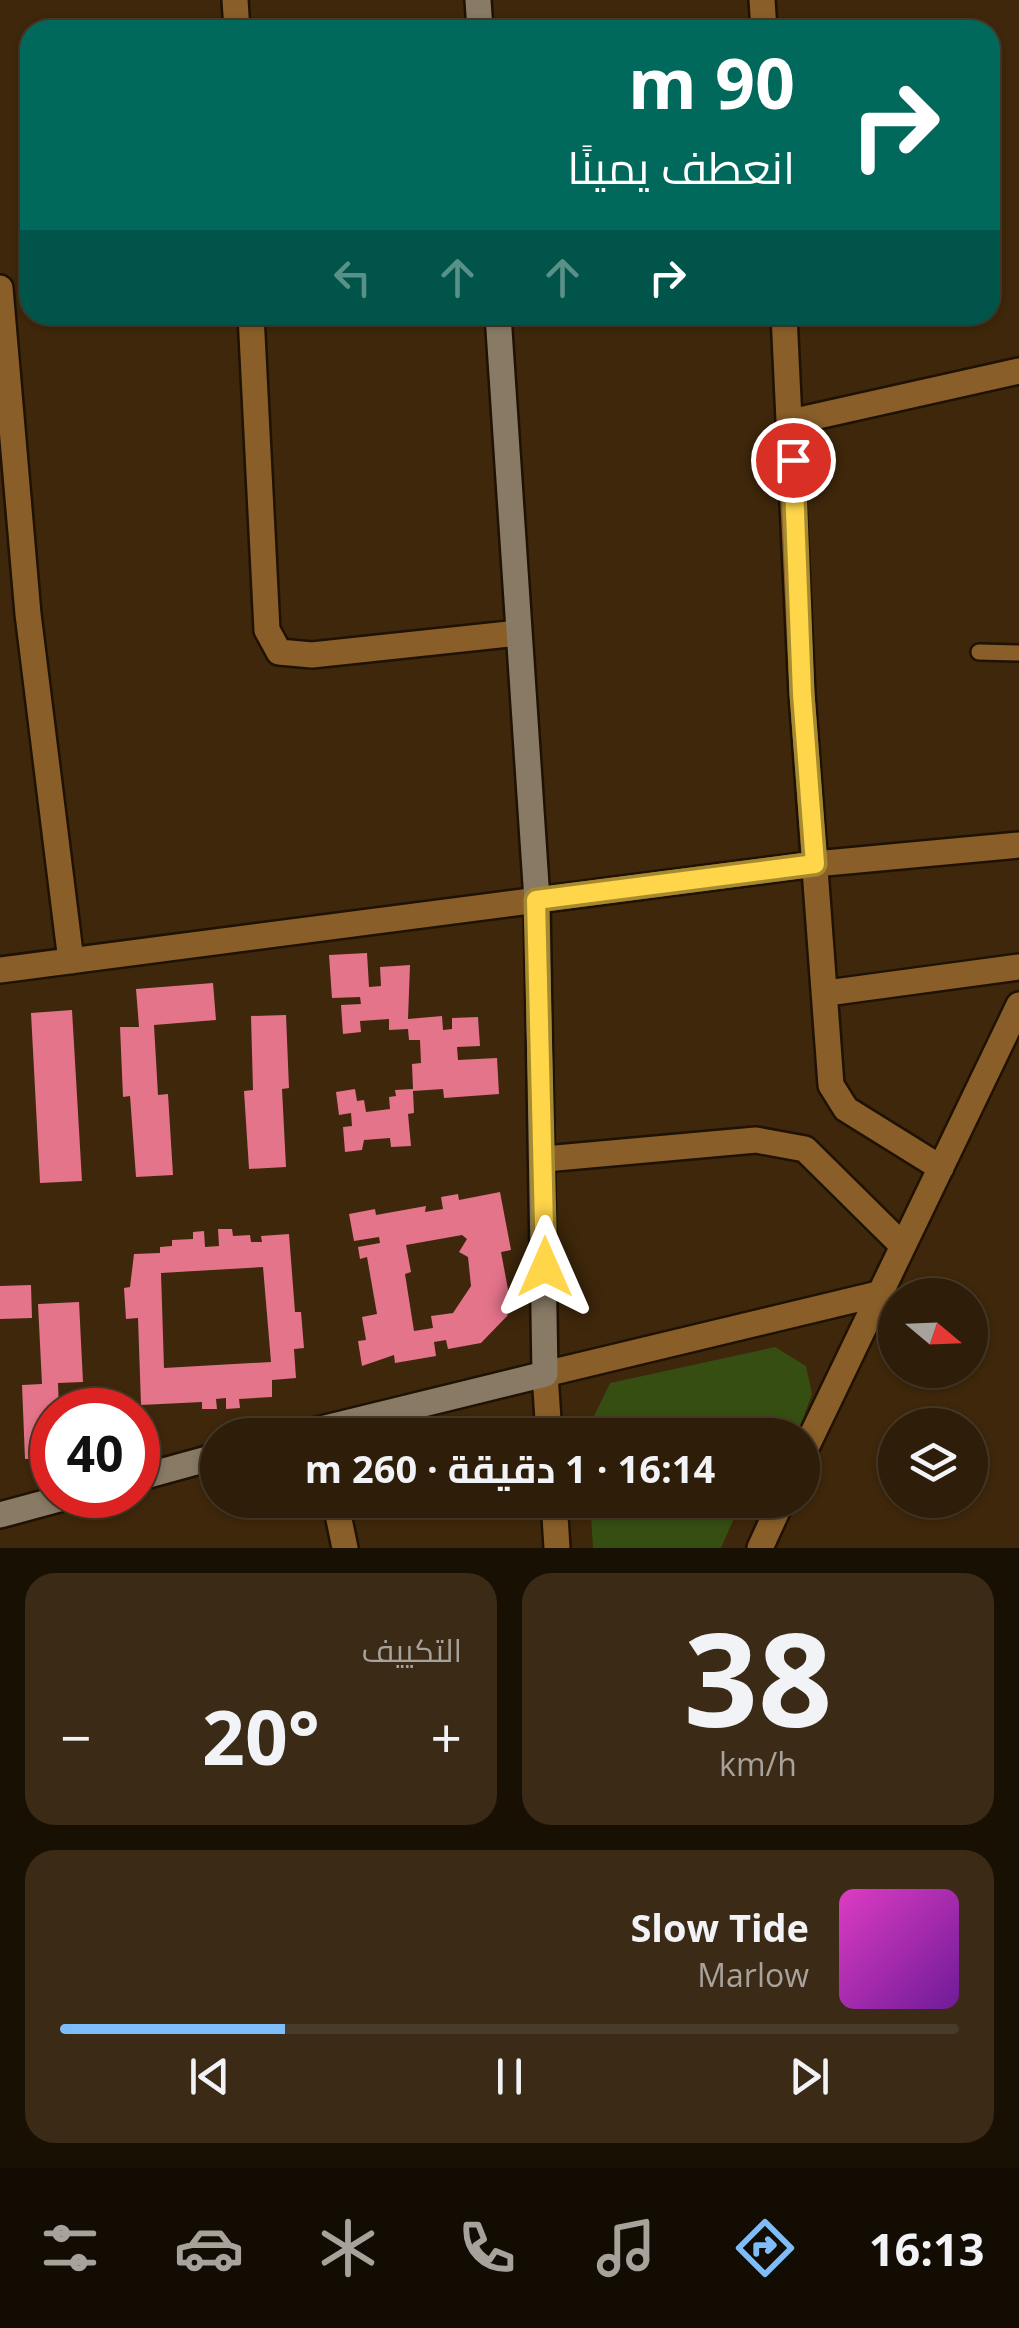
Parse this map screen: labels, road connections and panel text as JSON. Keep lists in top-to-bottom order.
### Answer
{
  "north": "right",
  "page": {
    "turn": ["90 m", "انعطف يمينًا"],
    "limit": "40",
    "trip": "16:14 · 1 دقيقة · 260 m",
    "tile": [
      ["38", "km/h"],
      "التكييف"
    ],
    "heat": ["−", "20°", "+"],
    "song": ["Slow Tide", "Marlow"],
    "tabs": "16:13"
  }
}
